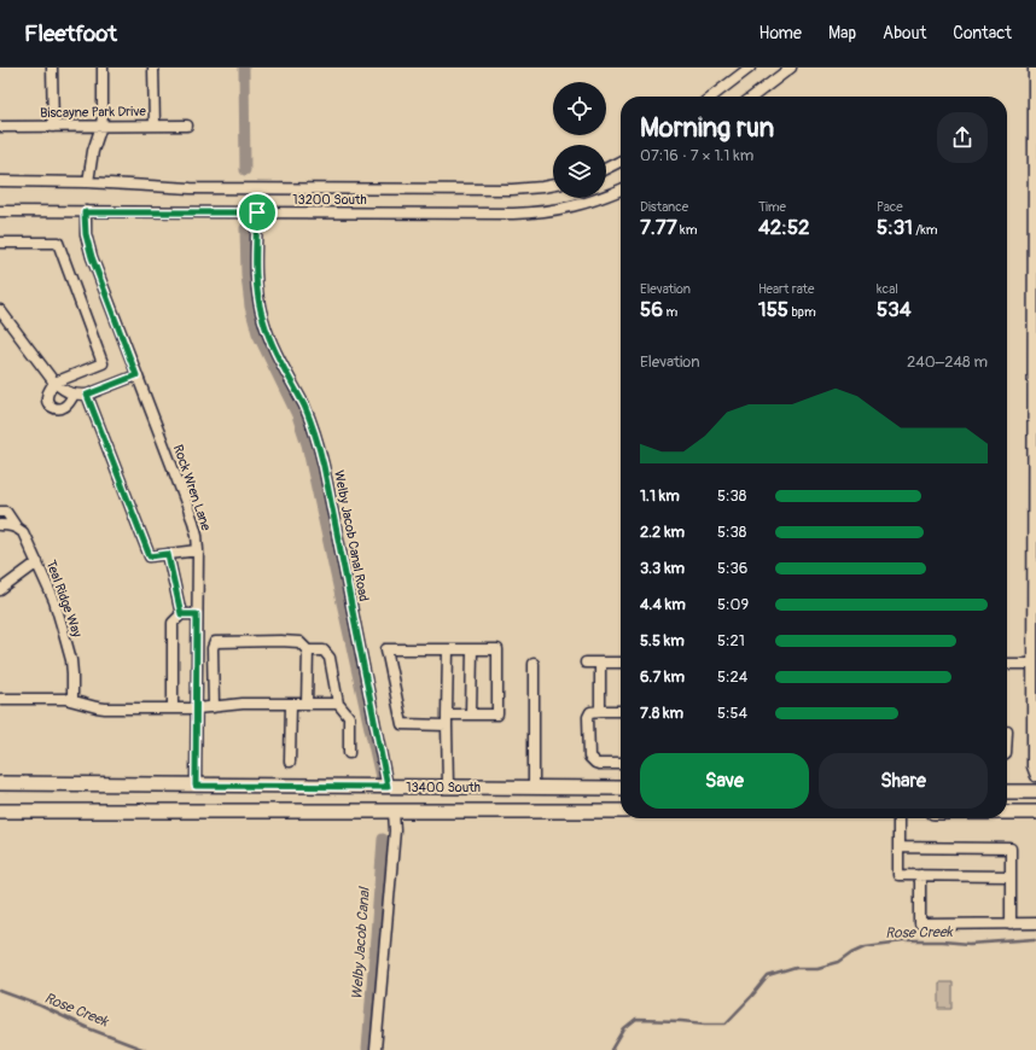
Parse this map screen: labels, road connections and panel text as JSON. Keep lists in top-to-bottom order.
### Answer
{
  "streets": {
    "main road": ["13400 South"],
    "street": [
      "Biscayne Park Drive",
      "13200 South",
      "Rock Wren Lane",
      "Welby Jacob Canal Road",
      "Teal Ridge Way"
    ]
  },
  "crossings": [
    ["13200 South", "Rock Wren Lane"],
    ["13200 South", "Welby Jacob Canal Road"],
    ["Rock Wren Lane", "13400 South"],
    ["Welby Jacob Canal Road", "13400 South"]
  ],
  "water": ["Rose Creek", "Welby Jacob Canal"],
  "page": {
    "header": "Fleetfoot",
    "nav": [
      "Home",
      "Map",
      "About",
      "Contact"
    ],
    "heading": ["Morning run", "07:16 · 7 × 1.1 km"],
    "stats": [
      ["Distance", "7.77 km"],
      ["Time", "42:52"],
      ["Pace", "5:31 /km"],
      ["Elevation", "56 m"],
      ["Heart rate", "155 bpm"],
      ["kcal", "534"]
    ],
    "chart": ["Elevation", "240–248 m"],
    "list": [
      {
        "name": "1.1 km",
        "note": "5:38"
      },
      {
        "name": "2.2 km",
        "note": "5:38"
      },
      {
        "name": "3.3 km",
        "note": "5:36"
      },
      {
        "name": "4.4 km",
        "note": "5:09"
      },
      {
        "name": "5.5 km",
        "note": "5:21"
      },
      {
        "name": "6.7 km",
        "note": "5:24"
      },
      {
        "name": "7.8 km",
        "note": "5:54"
      }
    ],
    "buttons": ["Save", "Share"]
  }
}
